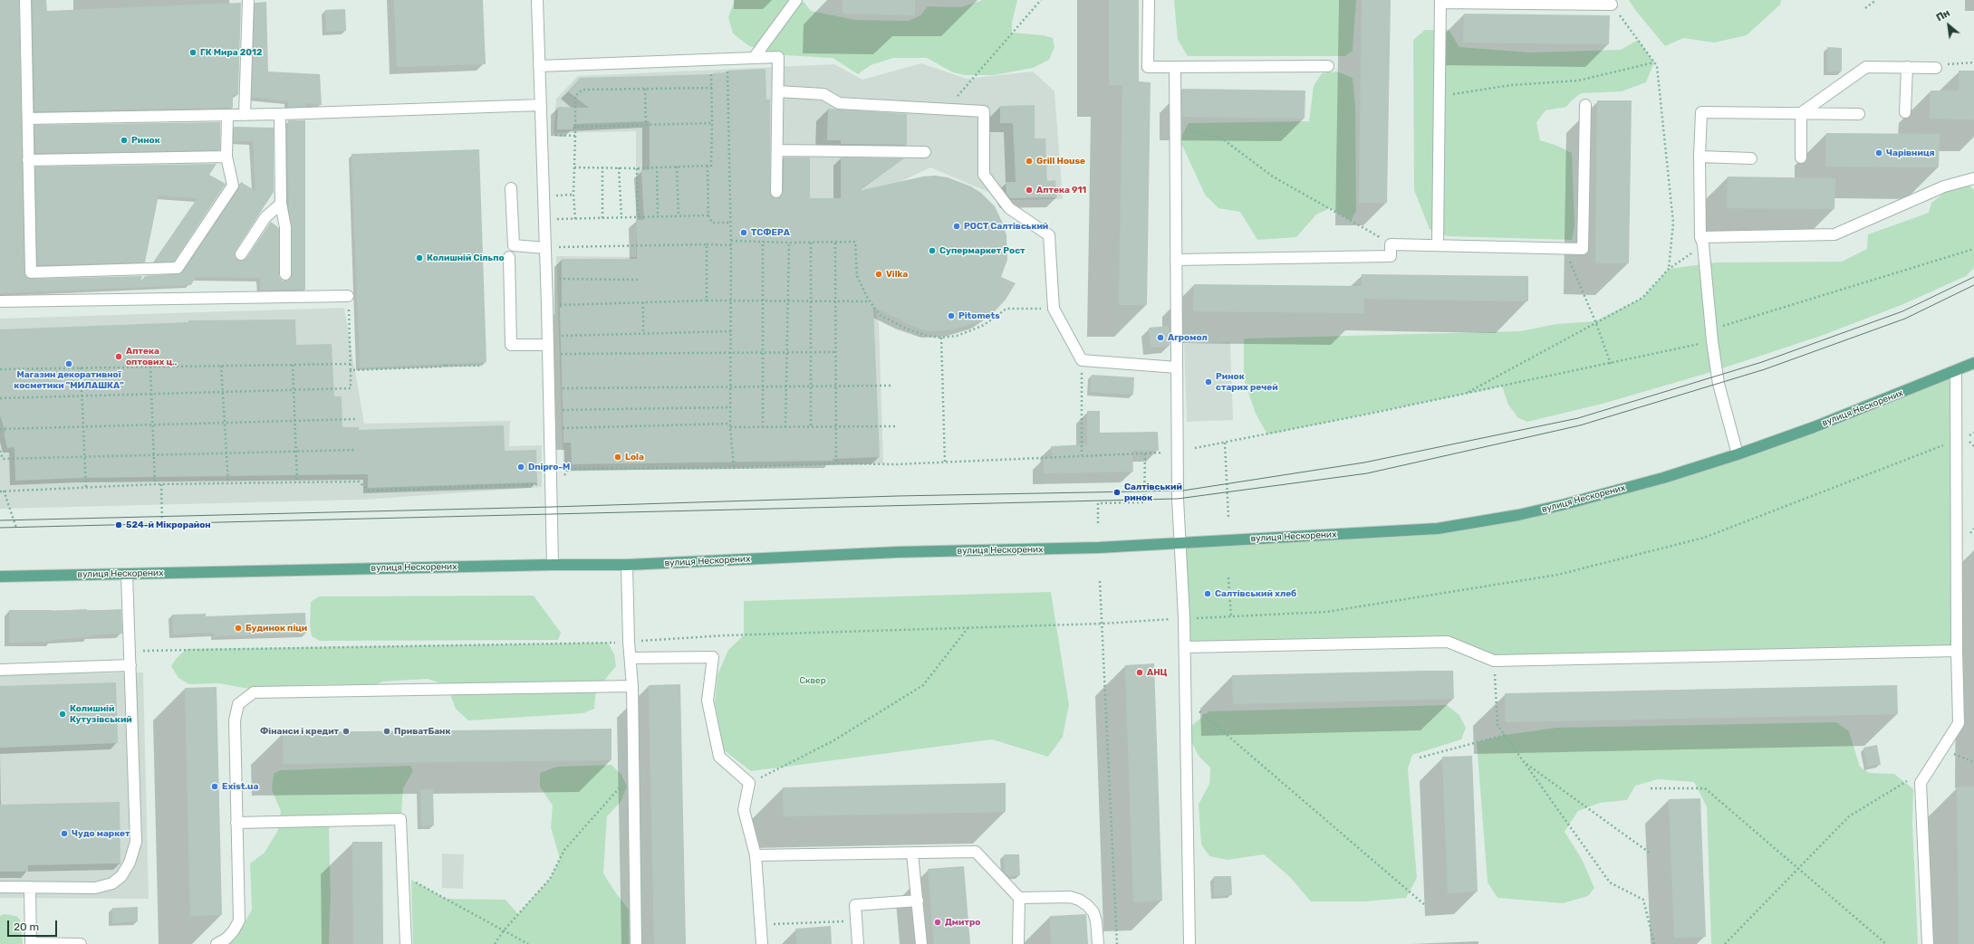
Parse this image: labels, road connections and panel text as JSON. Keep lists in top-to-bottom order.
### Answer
{
  "streets": {
    "main road": ["вулиця Нескорених"]
  },
  "parks": ["Сквер"],
  "places": [
    "ГК Мира 2012",
    "Ринок",
    "Чарівниця",
    "Grill House",
    "Аптека 911",
    "РОСТ Салтівський",
    "ТСФЕРА",
    "Супермаркет Рост",
    "Колишній Сільпо",
    "Vilka",
    "Pitomets",
    "Агромол",
    "Аптека оптових ц‥",
    "Магазин декоративної косметики \"МИЛАШКА\"",
    "Ринок старих речей",
    "Lola",
    "Dnipro-M",
    "Салтівський ринок",
    "524-й Мікрорайон",
    "Салтівський хлеб",
    "Будинок піци",
    "АНЦ",
    "Колишній Кутузівський",
    "Фінанси і кредит",
    "ПриватБанк",
    "Exist.ua",
    "Чудо маркет",
    "Дмитро"
  ],
  "scale_bar": "20 m",
  "north": "top left"
}
